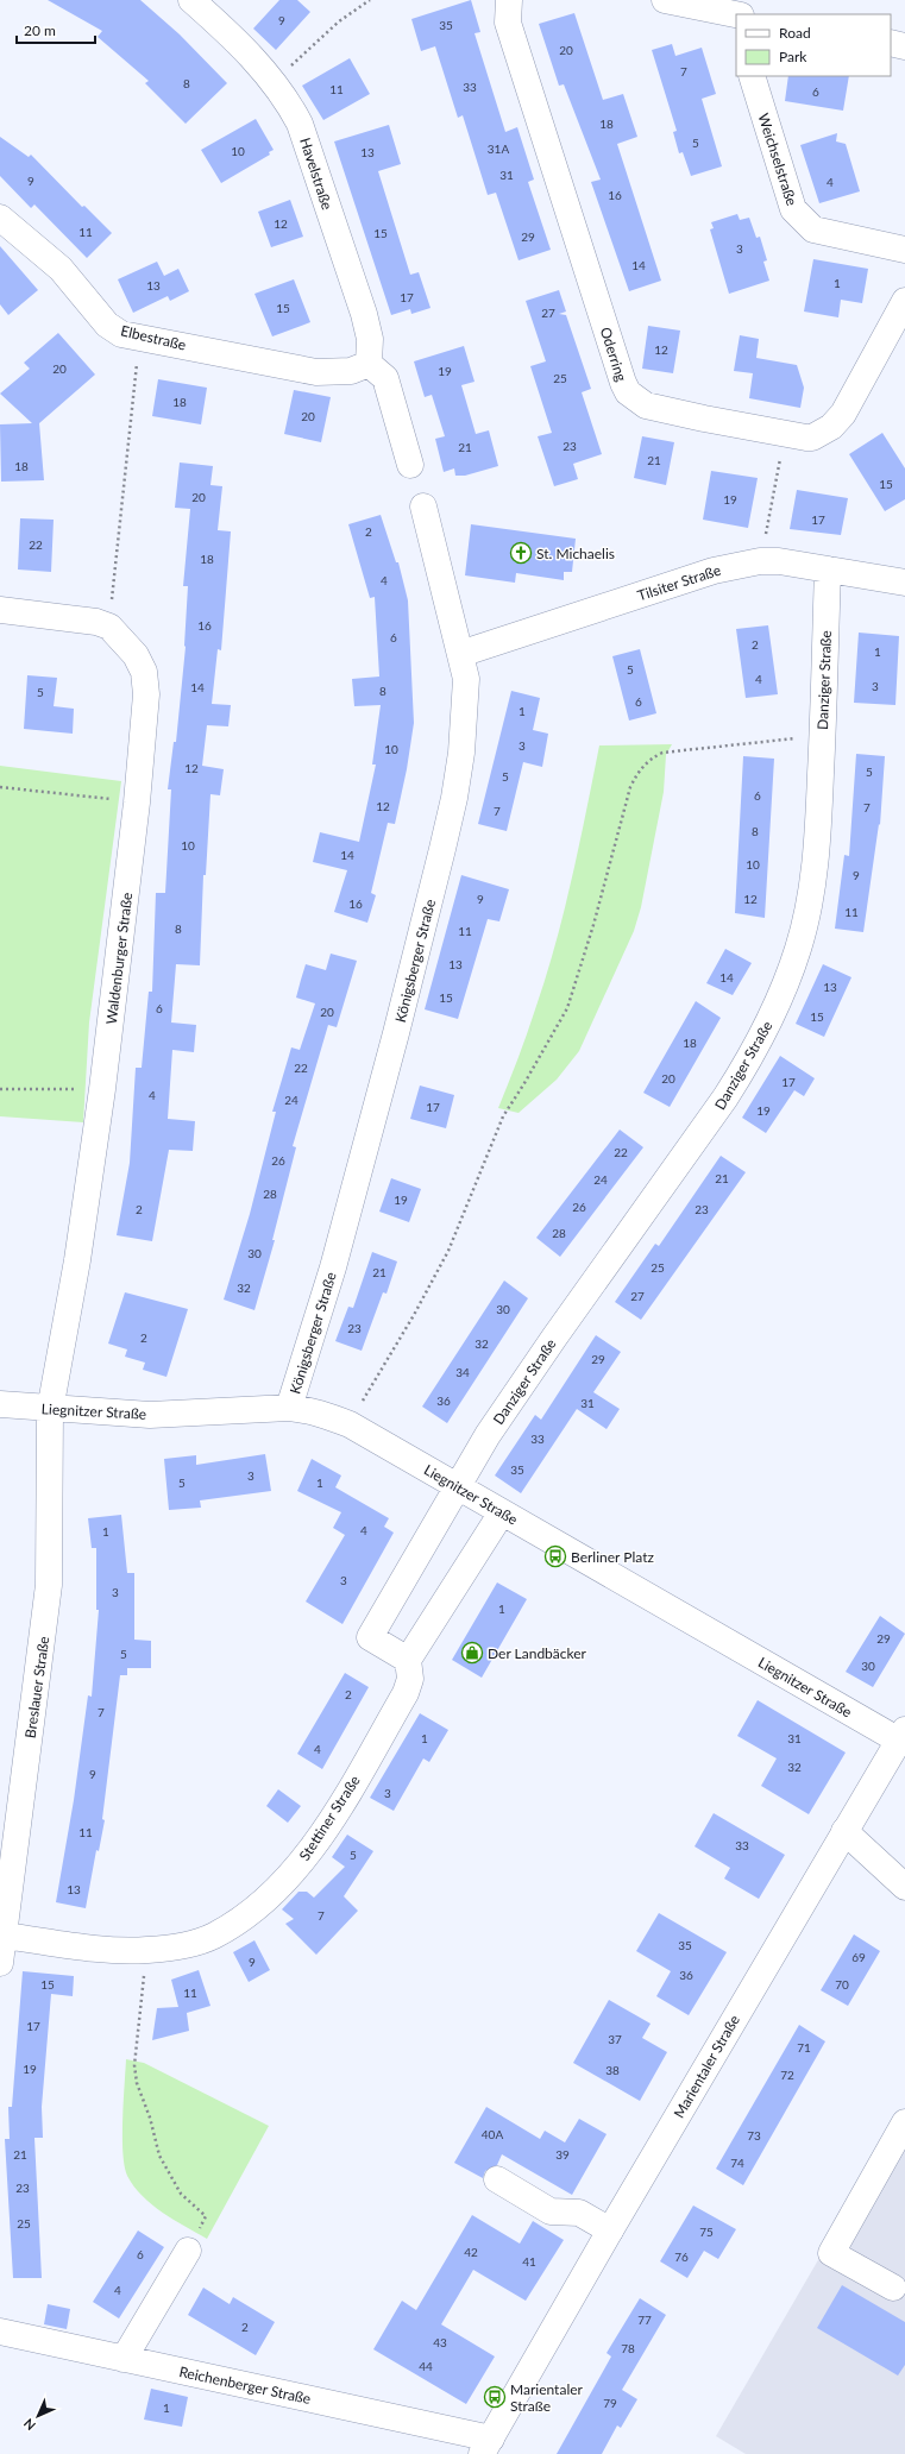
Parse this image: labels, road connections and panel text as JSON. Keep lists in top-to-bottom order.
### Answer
{
  "streets": {
    "street": [
      "Weichselstraße",
      "Havelstraße",
      "Elbestraße",
      "Oderring",
      "Tilsiter Straße",
      "Danziger Straße",
      "Waldenburger Straße",
      "Königsberger Straße",
      "Liegnitzer Straße",
      "Breslauer Straße",
      "Stettiner Straße",
      "Marientaler Straße",
      "Reichenberger Straße"
    ]
  },
  "crossings": [
    ["Havelstraße", "Elbestraße"],
    ["Tilsiter Straße", "Danziger Straße"],
    ["Tilsiter Straße", "Königsberger Straße"],
    ["Danziger Straße", "Liegnitzer Straße"],
    ["Waldenburger Straße", "Liegnitzer Straße"],
    ["Waldenburger Straße", "Breslauer Straße"],
    ["Königsberger Straße", "Liegnitzer Straße"],
    ["Liegnitzer Straße", "Breslauer Straße"],
    ["Liegnitzer Straße", "Marientaler Straße"],
    ["Breslauer Straße", "Stettiner Straße"],
    ["Marientaler Straße", "Reichenberger Straße"]
  ],
  "places": {
    "church": ["St. Michaelis"],
    "bus stop": ["Berliner Platz", "Marientaler Straße"],
    "shop": ["Der Landbäcker"]
  },
  "house_numbers": [
    "9",
    "35",
    "20",
    "7",
    "8",
    "33",
    "11",
    "6",
    "18",
    "5",
    "31A",
    "10",
    "13",
    "31",
    "9",
    "4",
    "16",
    "12",
    "11",
    "15",
    "29",
    "3",
    "14",
    "1",
    "13",
    "17",
    "15",
    "27",
    "12",
    "20",
    "19",
    "25",
    "18",
    "20",
    "23",
    "21",
    "21",
    "18",
    "15",
    "20",
    "19",
    "17",
    "2",
    "22",
    "18",
    "4",
    "16",
    "6",
    "2",
    "1",
    "5",
    "4",
    "3",
    "14",
    "8",
    "5",
    "6",
    "1",
    "3",
    "10",
    "12",
    "5",
    "5",
    "6",
    "12",
    "7",
    "7",
    "8",
    "10",
    "14",
    "10",
    "9",
    "9",
    "12",
    "16",
    "11",
    "8",
    "11",
    "13",
    "14",
    "13",
    "15",
    "6",
    "20",
    "15",
    "18",
    "22",
    "20",
    "17",
    "4",
    "24",
    "17",
    "19",
    "22",
    "26",
    "21",
    "24",
    "28",
    "19",
    "26",
    "2",
    "23",
    "28",
    "30",
    "25",
    "21",
    "32",
    "27",
    "30",
    "23",
    "2",
    "32",
    "29",
    "34",
    "36",
    "31",
    "33",
    "35",
    "3",
    "5",
    "1",
    "4",
    "1",
    "3",
    "3",
    "1",
    "29",
    "5",
    "30",
    "2",
    "7",
    "1",
    "31",
    "4",
    "32",
    "9",
    "3",
    "11",
    "33",
    "5",
    "13",
    "7",
    "35",
    "69",
    "9",
    "36",
    "15",
    "70",
    "11",
    "17",
    "37",
    "71",
    "19",
    "38",
    "72",
    "40A",
    "73",
    "21",
    "39",
    "74",
    "23",
    "25",
    "75",
    "42",
    "6",
    "76",
    "41",
    "4",
    "77",
    "2",
    "43",
    "78",
    "44",
    "79",
    "1"
  ],
  "legend": ["Road", "Park"],
  "scale_bar": "20 m",
  "north": "bottom left"
}
